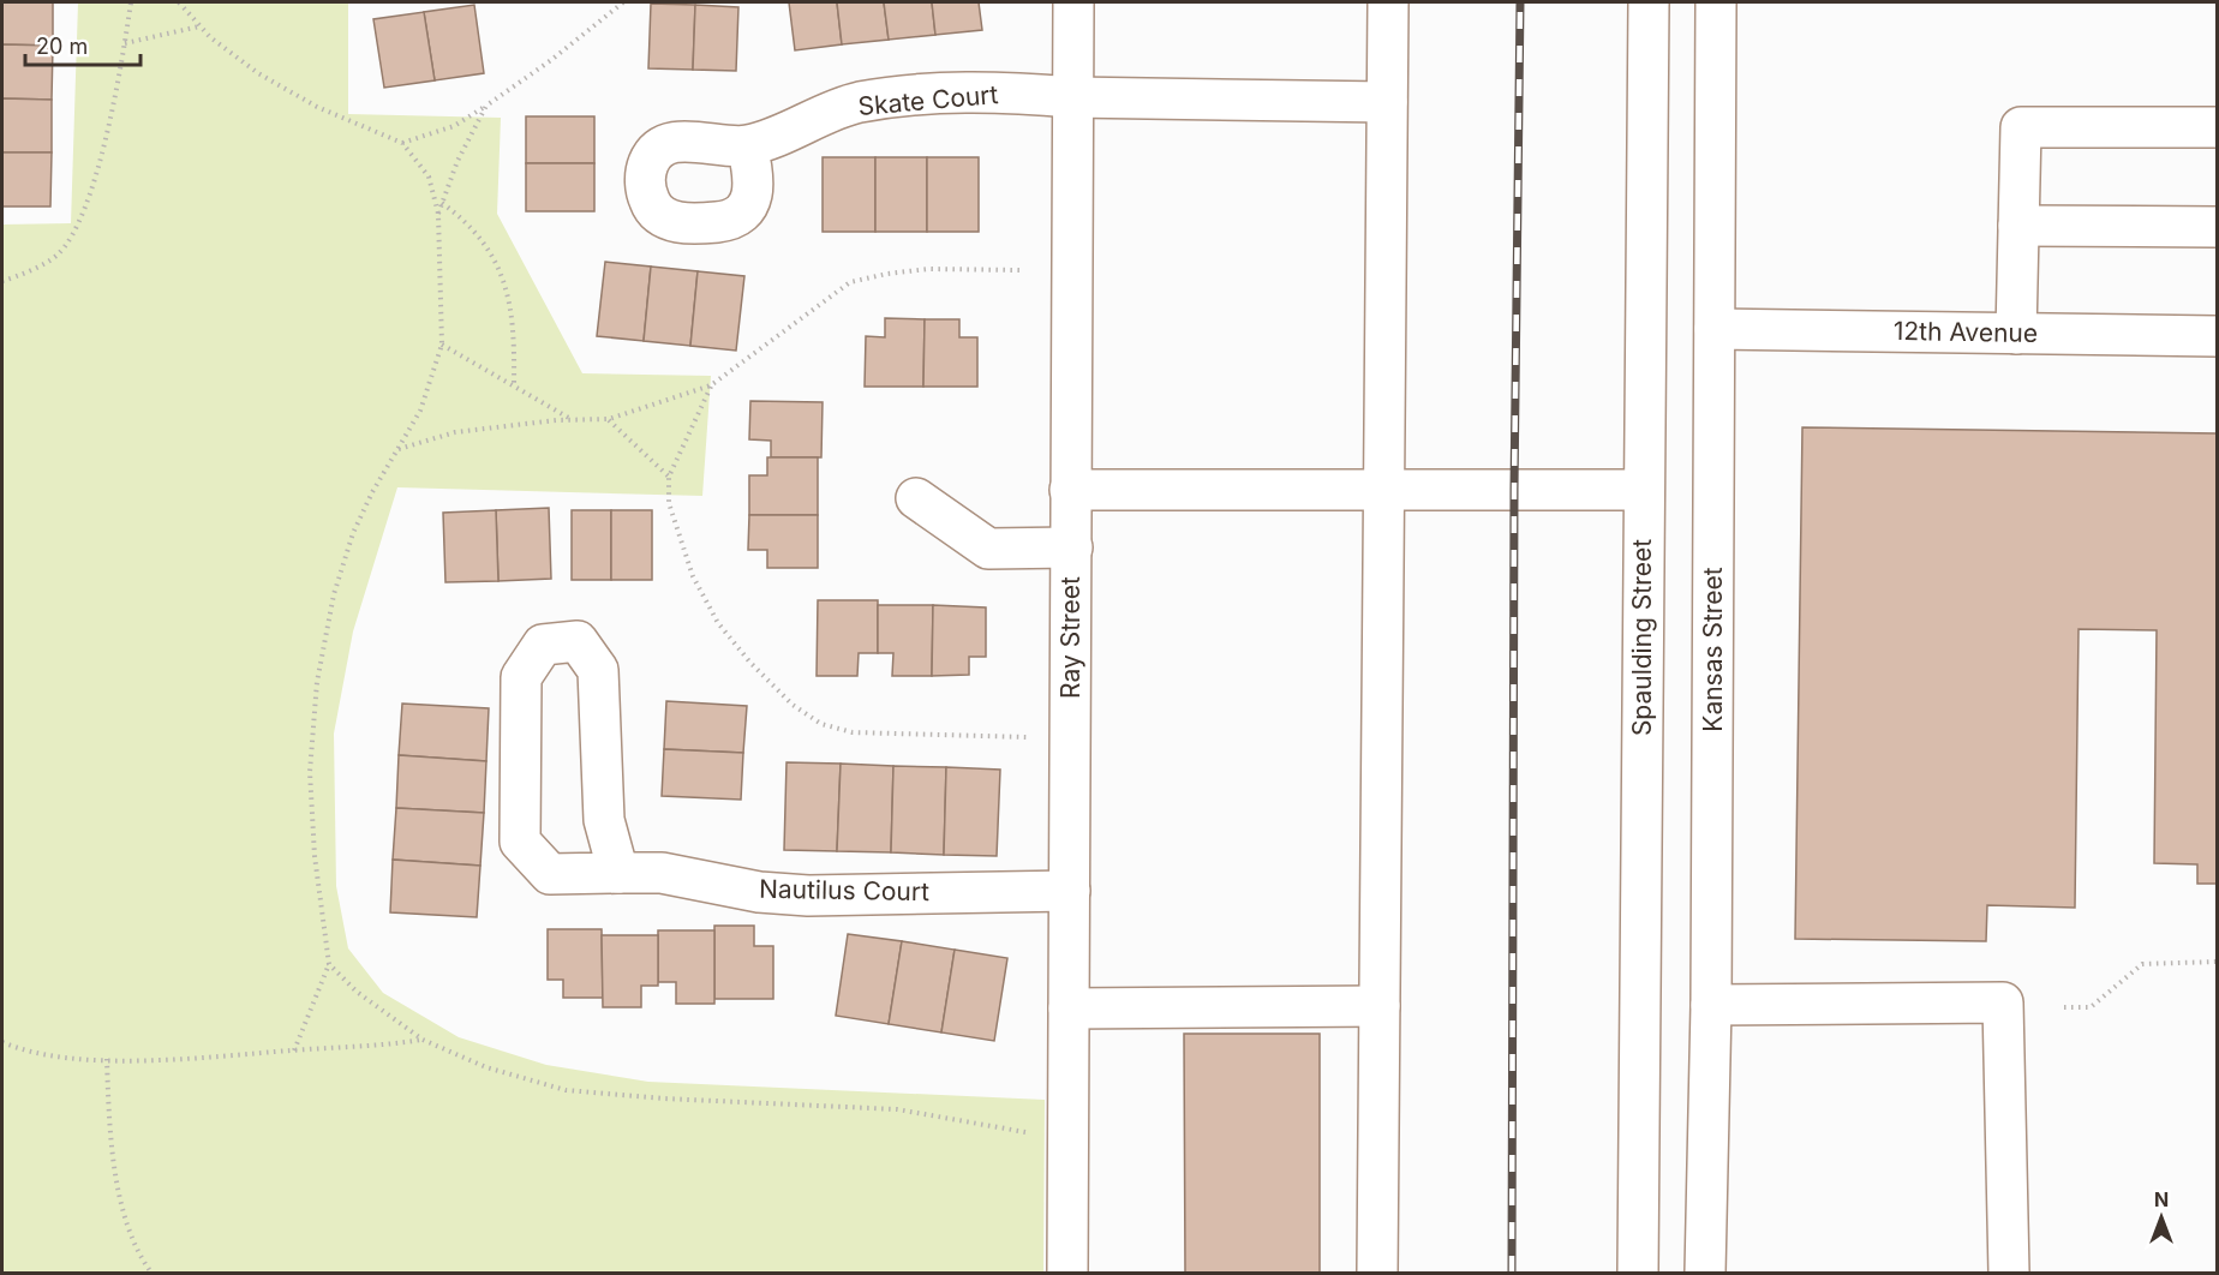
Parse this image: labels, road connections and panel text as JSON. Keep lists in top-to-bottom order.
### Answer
{
  "streets": {
    "street": [
      "Skate Court",
      "12th Avenue",
      "Ray Street",
      "Spaulding Street",
      "Kansas Street",
      "Nautilus Court"
    ]
  },
  "crossings": [
    ["Skate Court", "Ray Street"],
    ["12th Avenue", "Kansas Street"],
    ["Ray Street", "Nautilus Court"]
  ],
  "scale_bar": "20 m",
  "north": "top"
}
